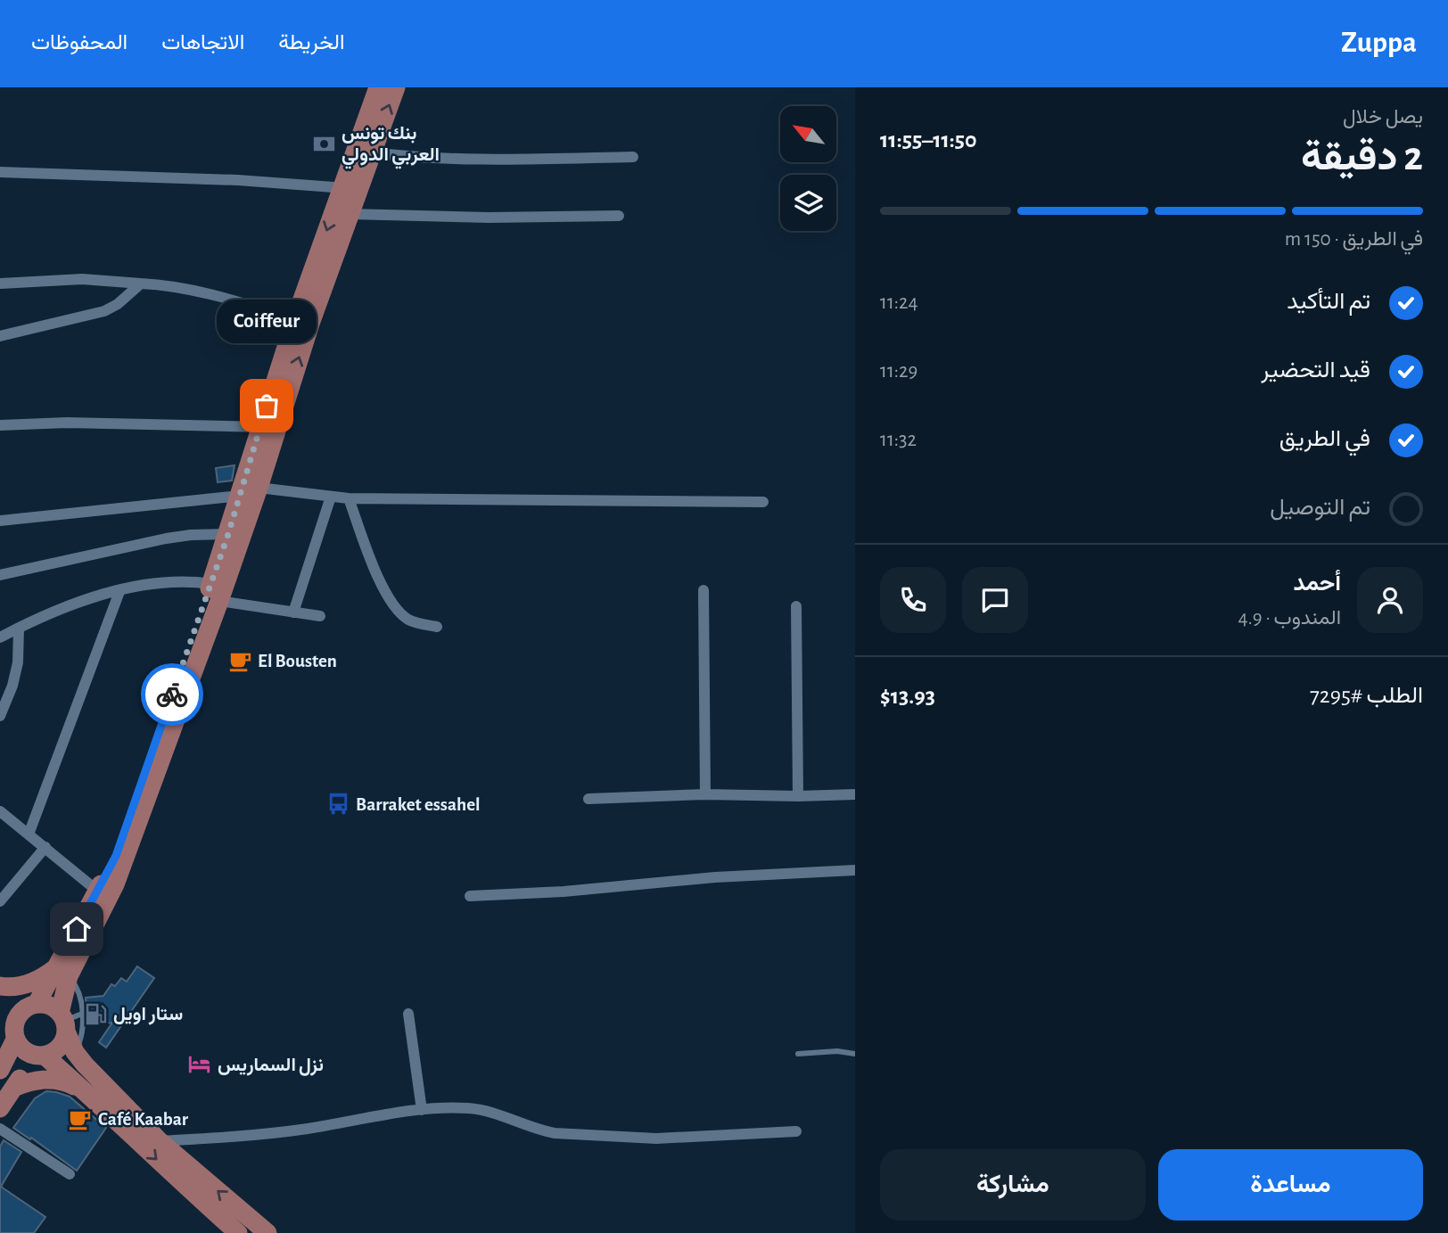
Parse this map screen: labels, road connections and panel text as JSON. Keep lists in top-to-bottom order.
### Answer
{
  "places": {
    "bank": ["بنك تونس العربي الدولي"],
    "other": ["Coiffeur"],
    "cafe": ["El Bousten", "Café Kaabar"],
    "bus stop": ["Barraket essahel"],
    "fuel station": ["ستار اويل"],
    "hotel": ["نزل السماريس"]
  },
  "north": "top left",
  "page": {
    "header": "Zuppa",
    "nav": ["الخريطة", "الاتجاهات", "المحفوظات"],
    "heading": ["2 دقيقة", "يصل خلال", "11:50–11:55"],
    "panel": [
      "أحمد",
      "المندوب · 4.9",
      "الطلب #7295",
      "$13.93"
    ],
    "bar": "في الطريق · 150 m",
    "list": [
      ["تم التأكيد", "11:24"],
      ["قيد التحضير", "11:29"],
      ["في الطريق", "11:32"],
      "تم التوصيل"
    ],
    "bubble": "Coiffeur",
    "buttons": ["مساعدة", "مشاركة"]
  }
}
